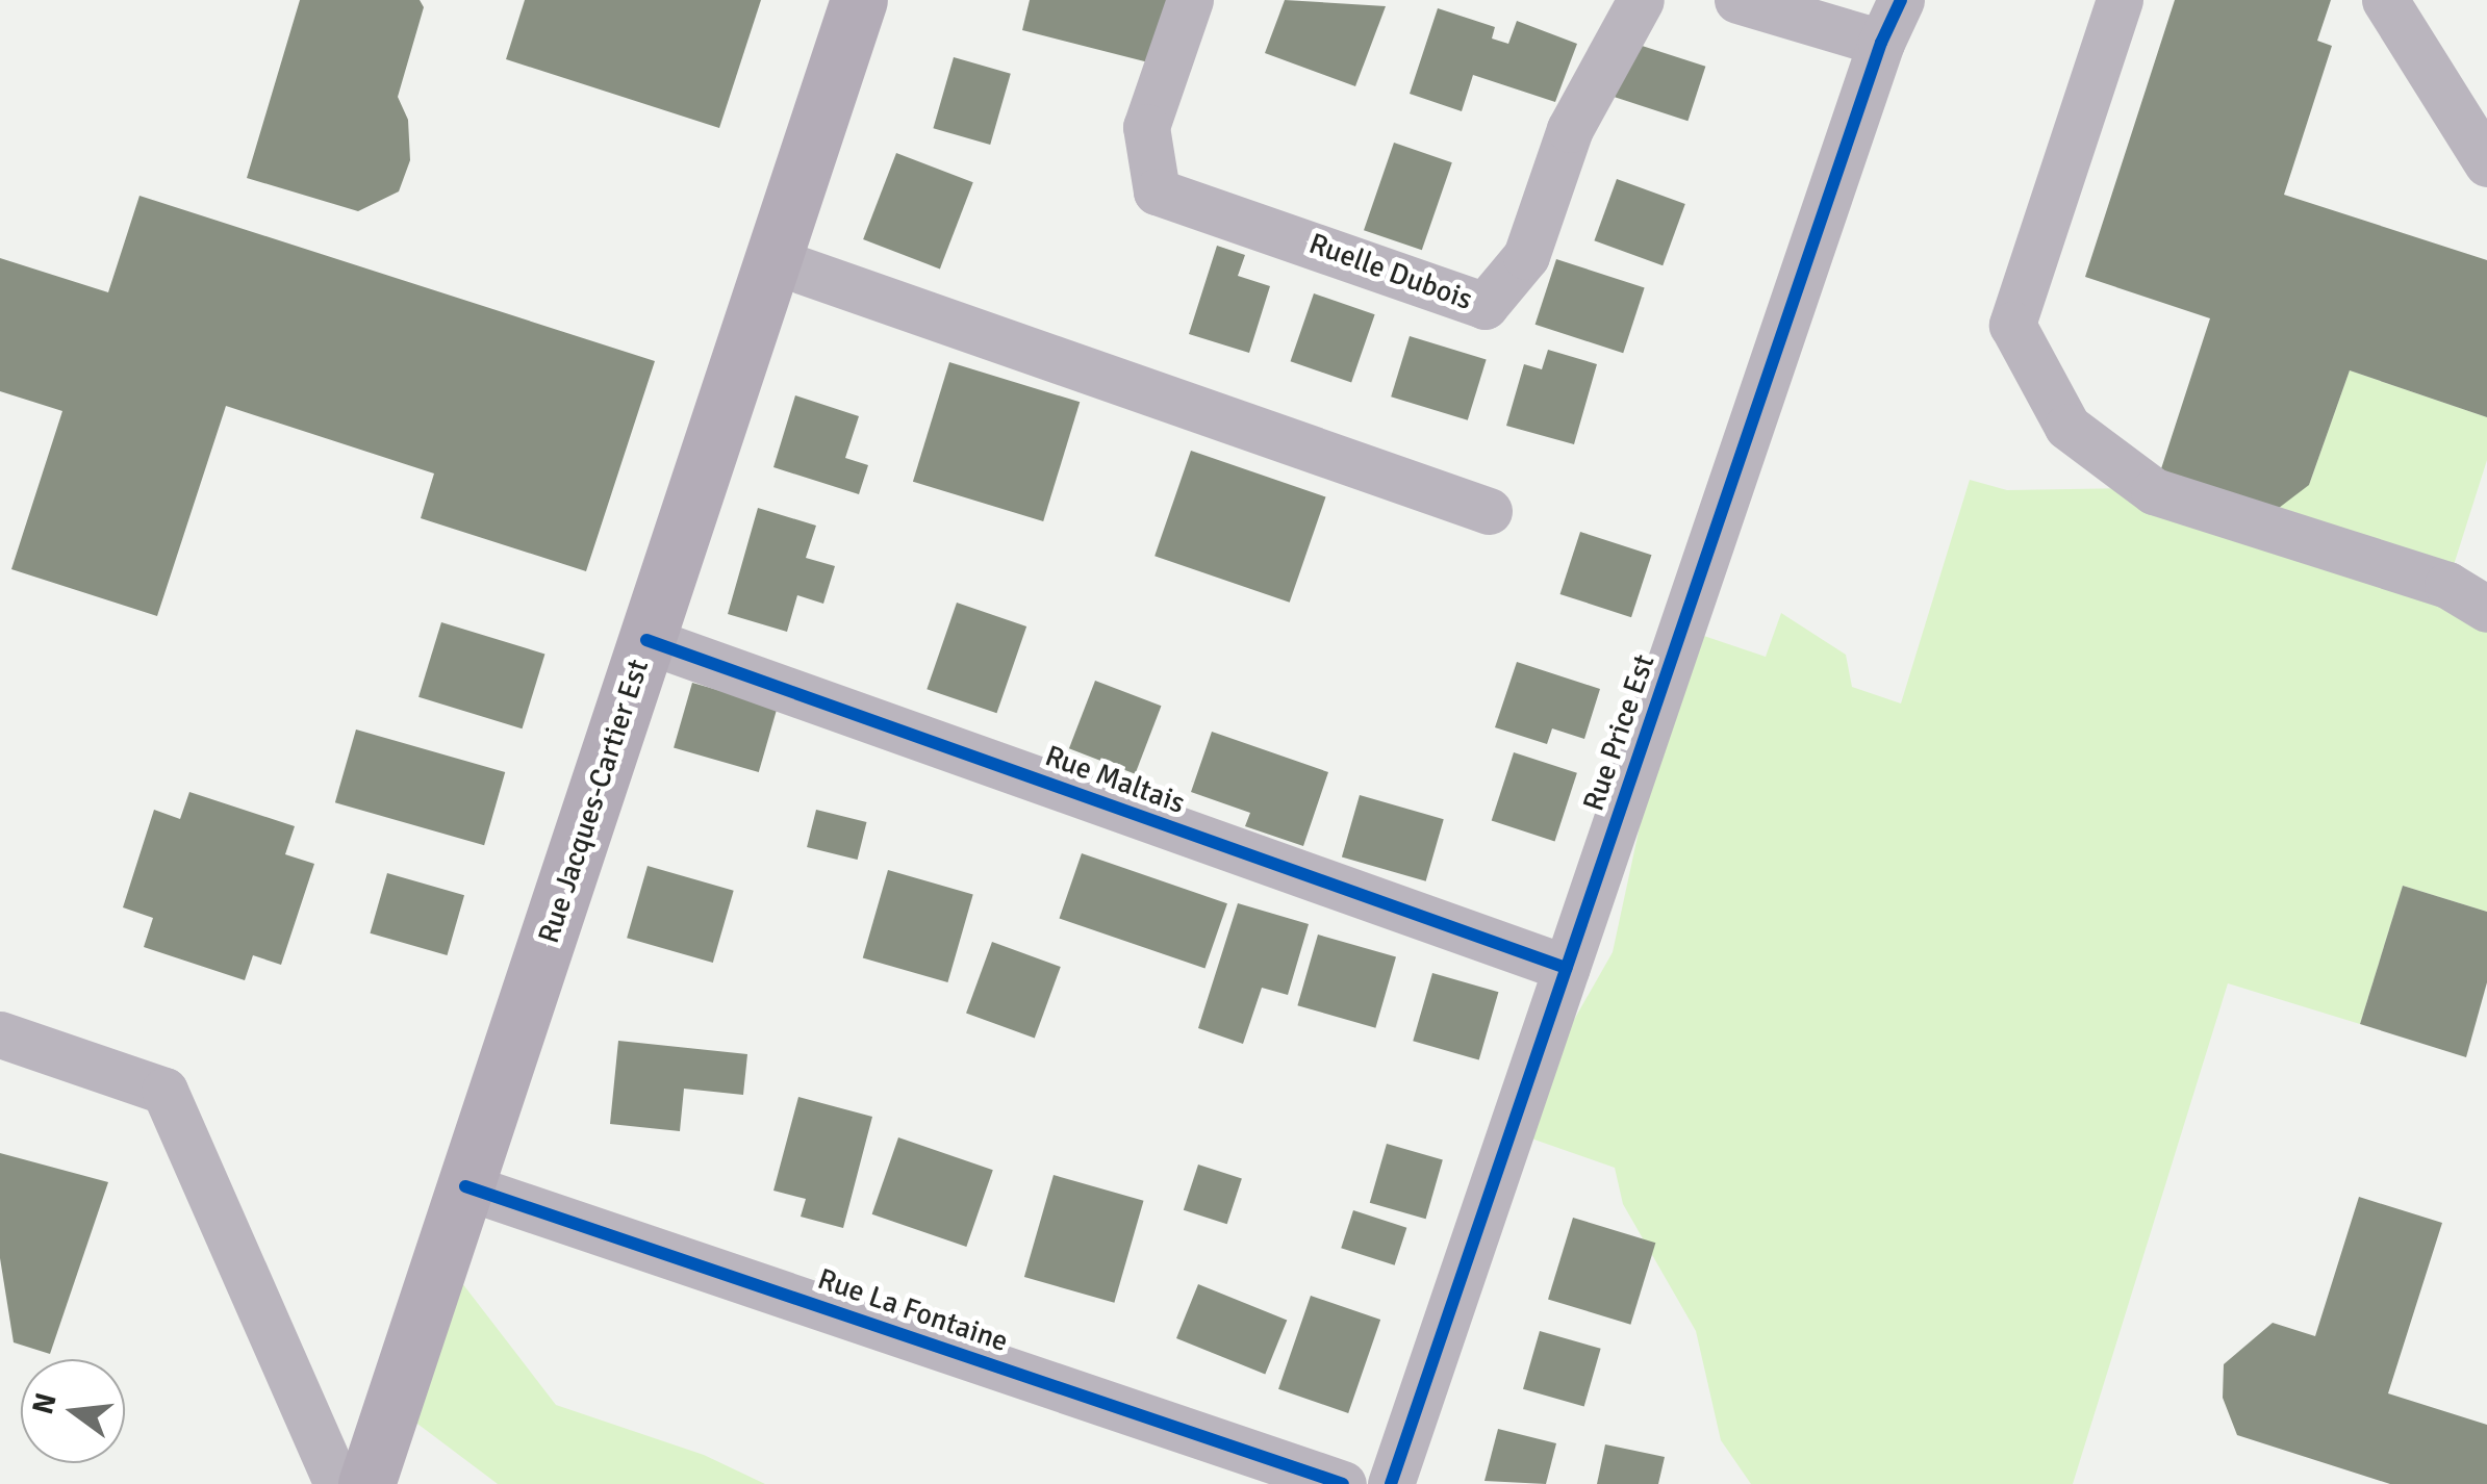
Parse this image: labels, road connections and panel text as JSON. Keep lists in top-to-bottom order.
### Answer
{
  "streets": {
    "main road": ["Rue Jacques-Cartier Est"],
    "street": [
      "Ruelle Dubois",
      "Rue Price Est",
      "Rue Maltais",
      "Rue La Fontaine"
    ]
  },
  "crossings": [
    ["Rue Price Est", "Rue Maltais"],
    ["Rue Maltais", "Rue Jacques-Cartier Est"],
    ["Rue Jacques-Cartier Est", "Rue La Fontaine"]
  ],
  "north": "left"
}
